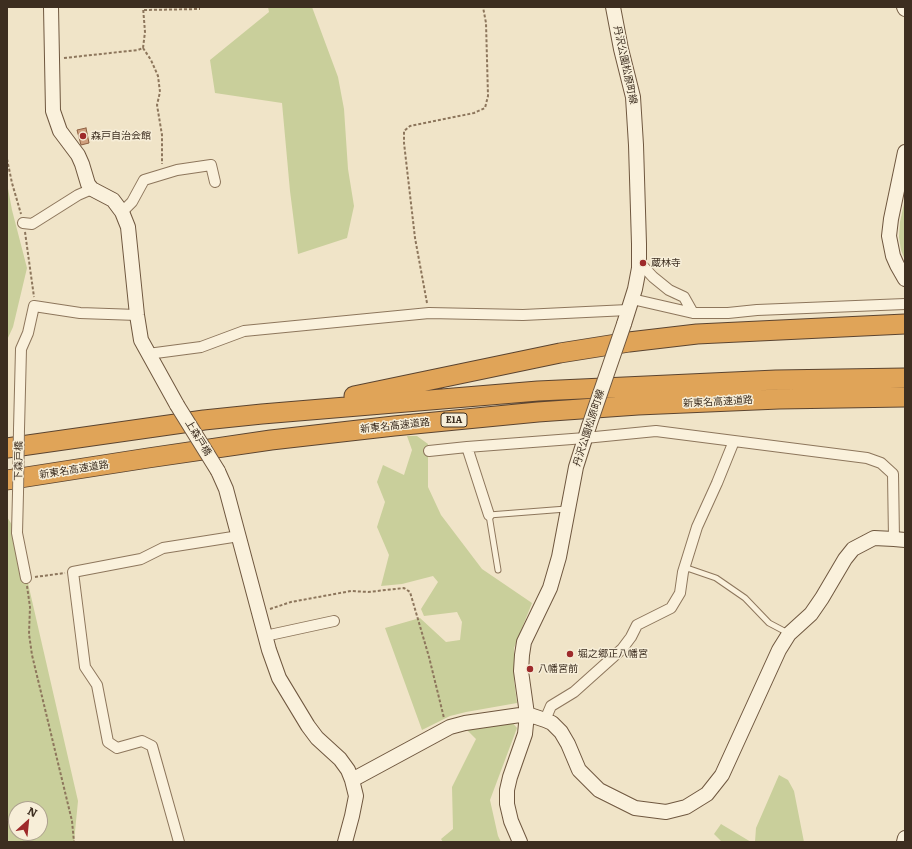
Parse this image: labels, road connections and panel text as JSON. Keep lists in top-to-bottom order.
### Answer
{
  "streets": {
    "highway": ["新東名高速道路", "E1A"],
    "street": ["丹沢公園松原町線", "上森戸橋", "下森戸橋"]
  },
  "crossings": [
    ["新東名高速道路", "下森戸橋"]
  ],
  "places": [
    "森戸自治会館",
    "蔵林寺",
    "堀之郷正八幡宮",
    "八幡宮前"
  ],
  "north": "top right"
}
